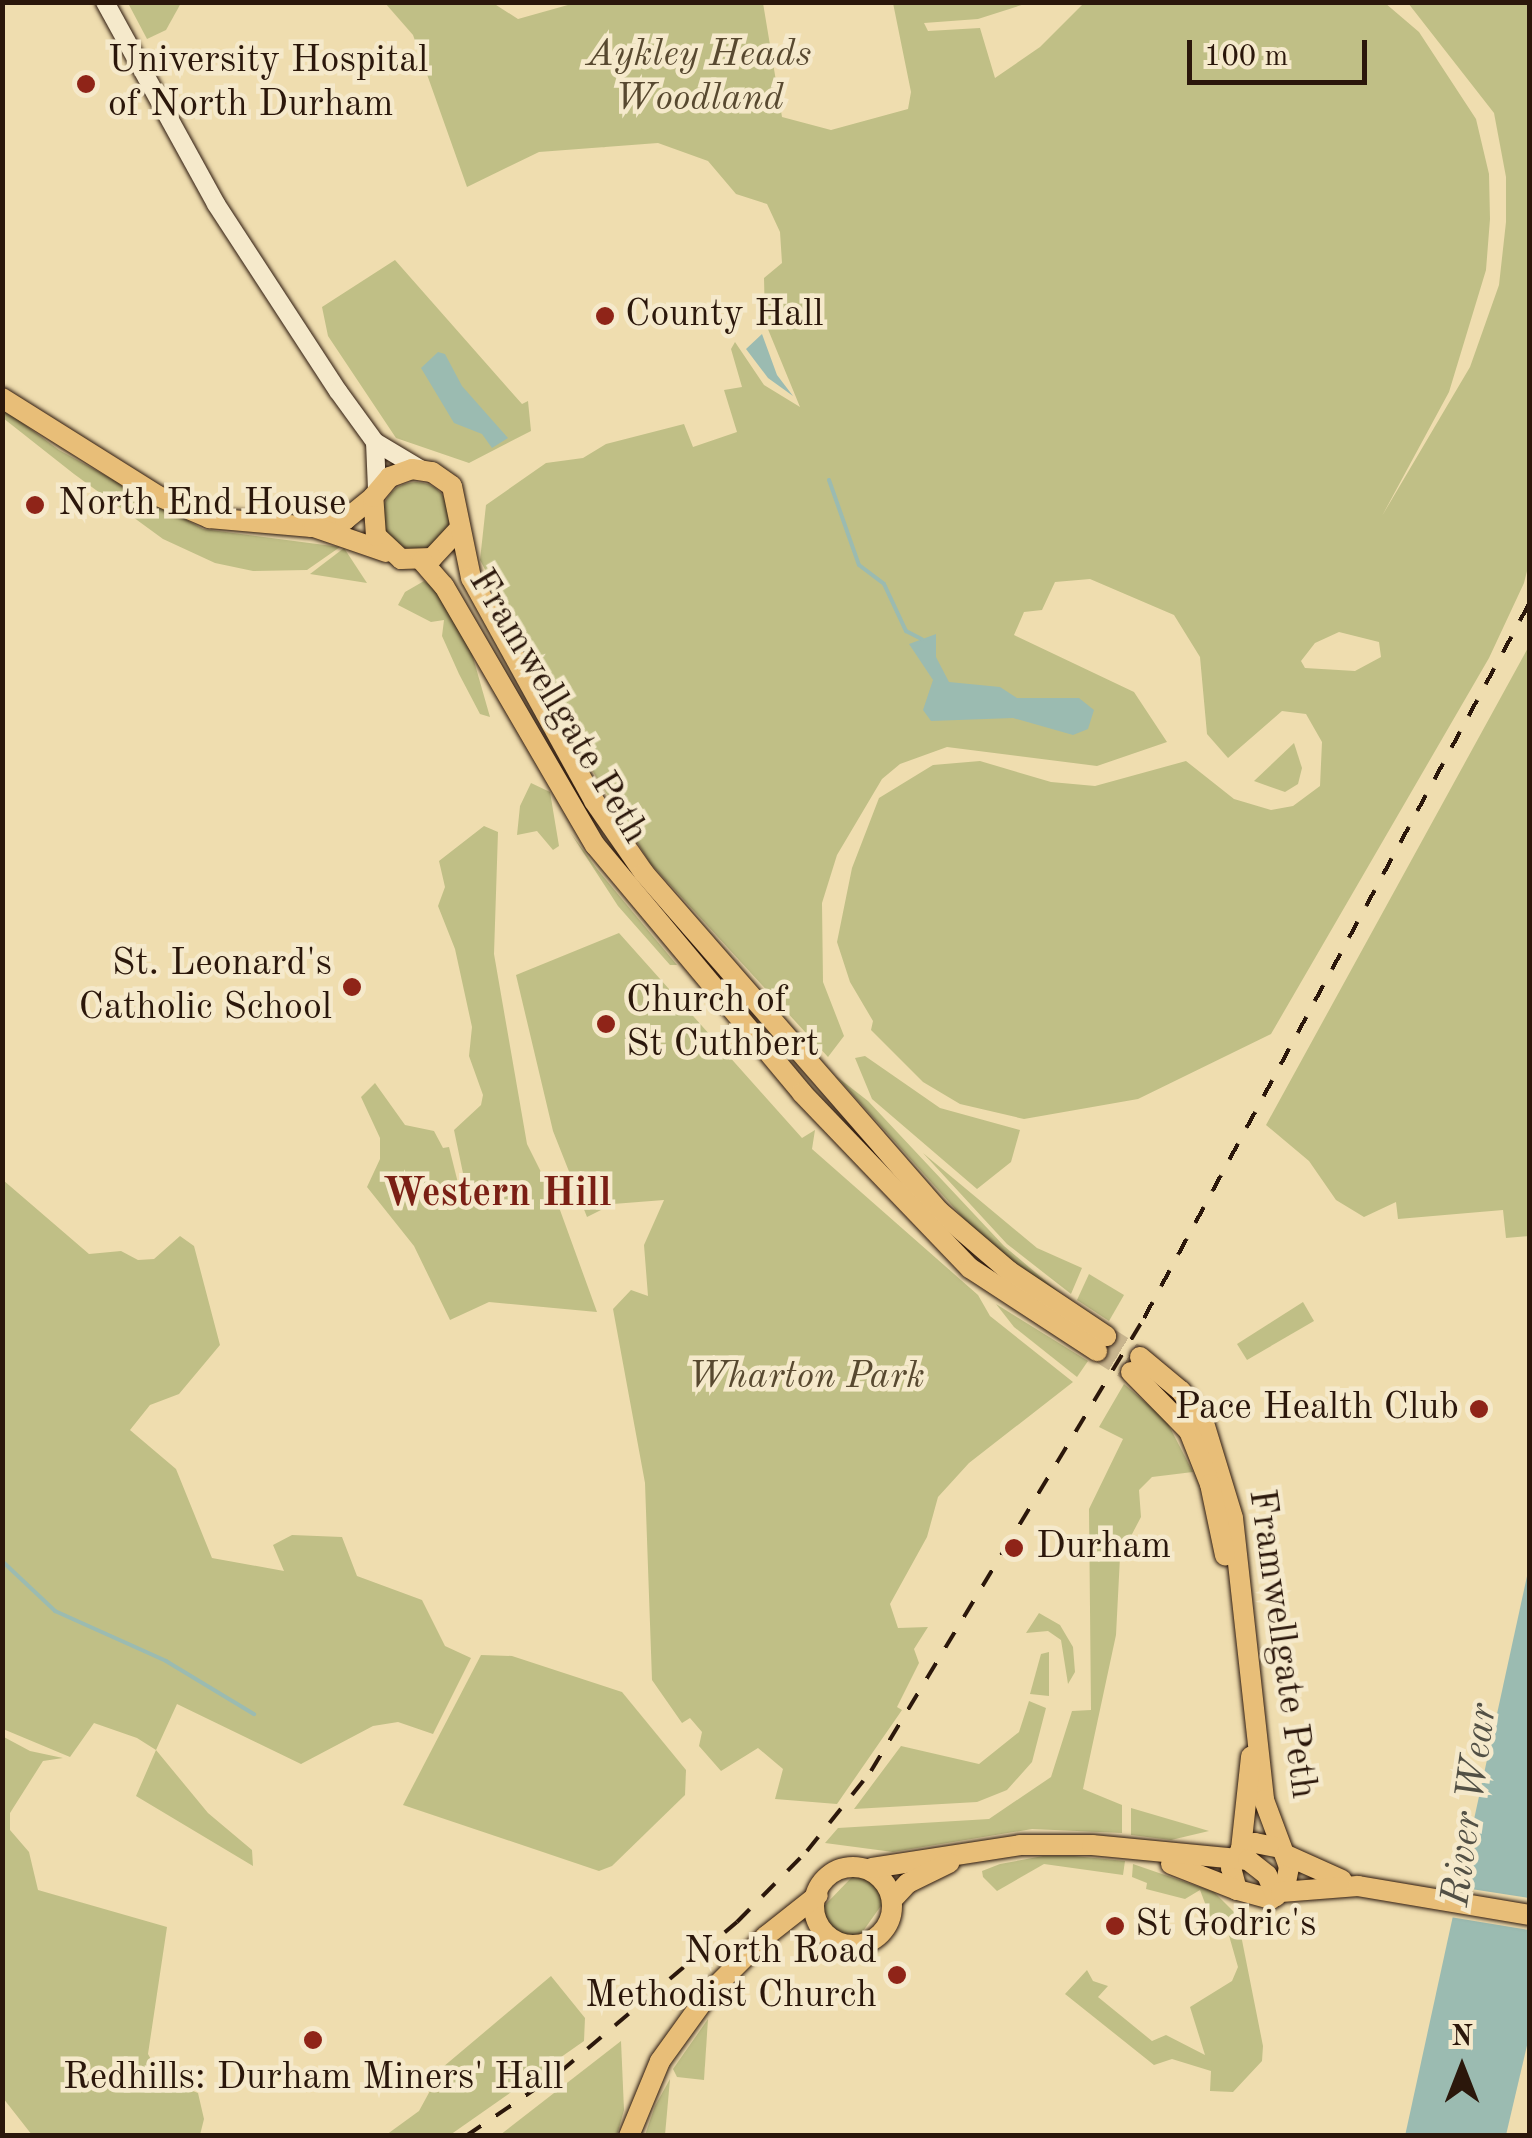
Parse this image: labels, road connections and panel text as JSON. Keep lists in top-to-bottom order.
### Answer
{
  "streets": {
    "highway": ["Framwellgate Peth"]
  },
  "districts": ["Western Hill"],
  "water": ["River Wear"],
  "parks": ["Aykley Heads Woodland", "Wharton Park"],
  "places": [
    "University Hospital of North Durham",
    "County Hall",
    "North End House",
    "St. Leonard's Catholic School",
    "Church of St Cuthbert",
    "Pace Health Club",
    "Durham",
    "St Godric's",
    "North Road Methodist Church",
    "Redhills: Durham Miners' Hall"
  ],
  "scale_bar": "100 m",
  "north": "top"
}
